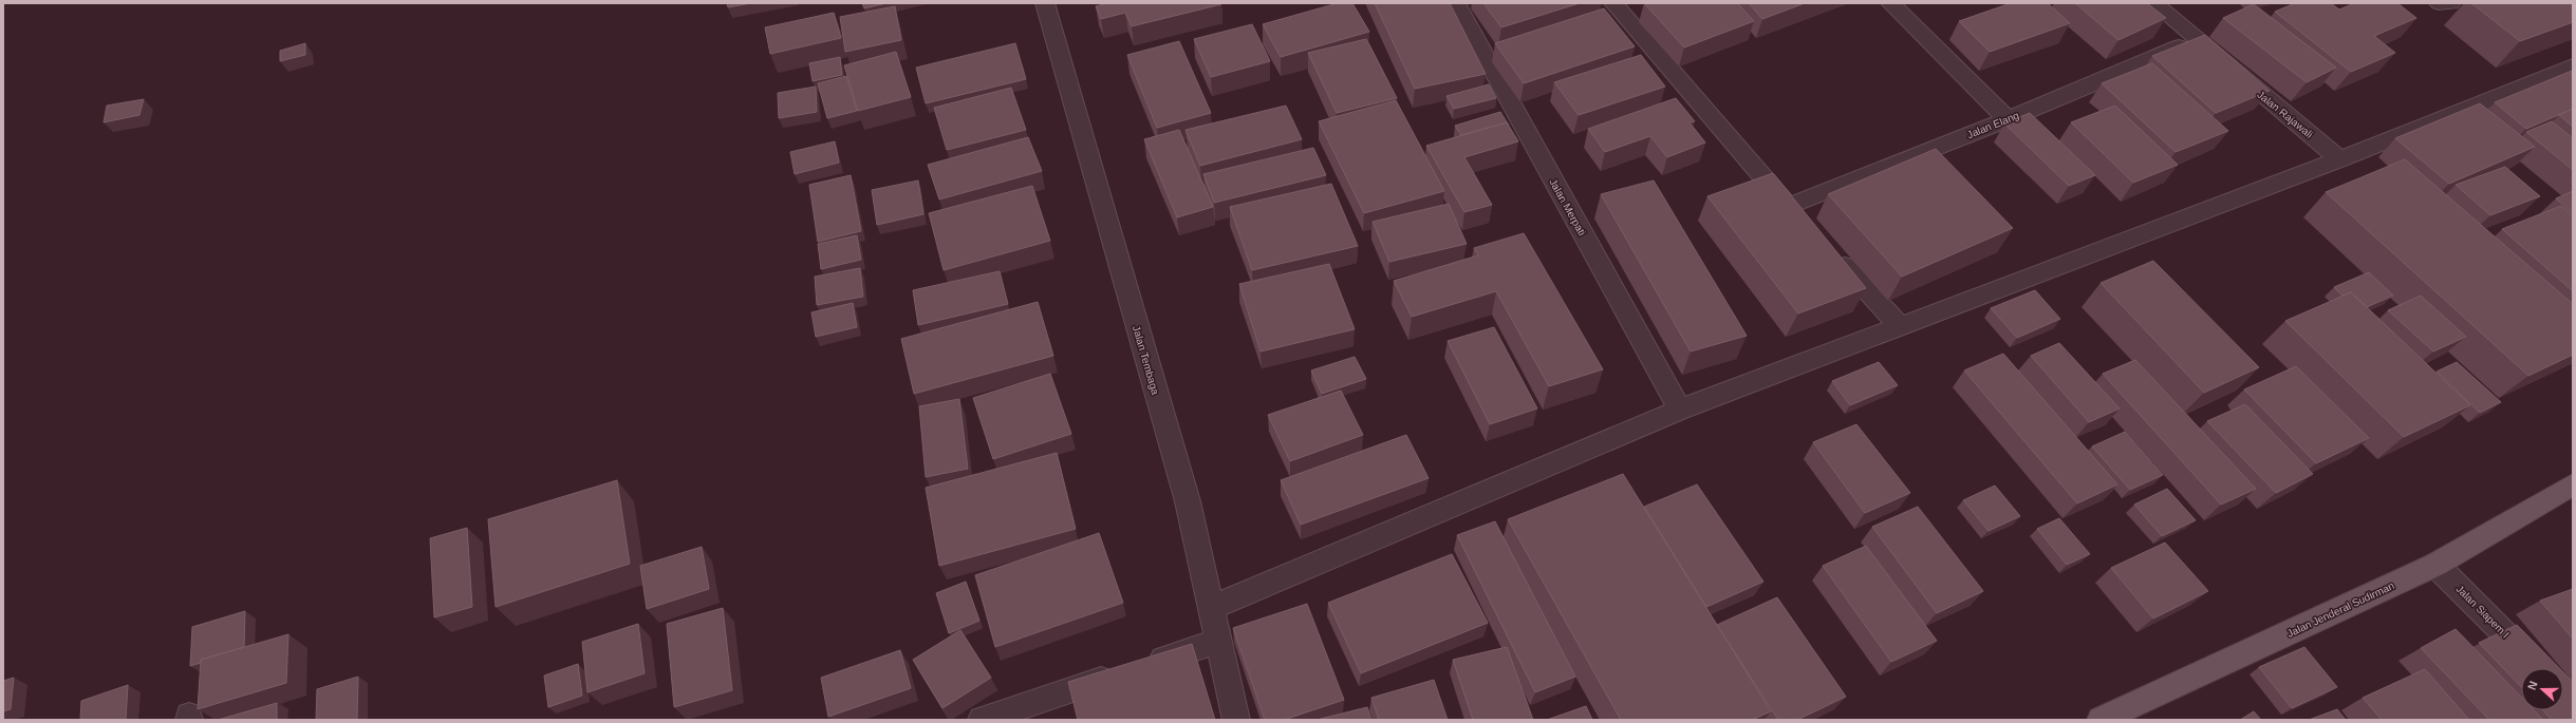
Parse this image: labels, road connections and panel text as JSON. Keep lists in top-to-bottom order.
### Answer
{
  "streets": {
    "main road": ["Jalan Jenderal Sudirman"],
    "street": [
      "Jalan Rajawali",
      "Jalan Elang",
      "Jalan Merpati",
      "Jalan Tembaga",
      "Jalan Siapem I"
    ]
  },
  "crossings": [
    ["Jalan Rajawali", "Jalan Elang"],
    ["Jalan Jenderal Sudirman", "Jalan Siapem I"]
  ],
  "north": "left"
}
